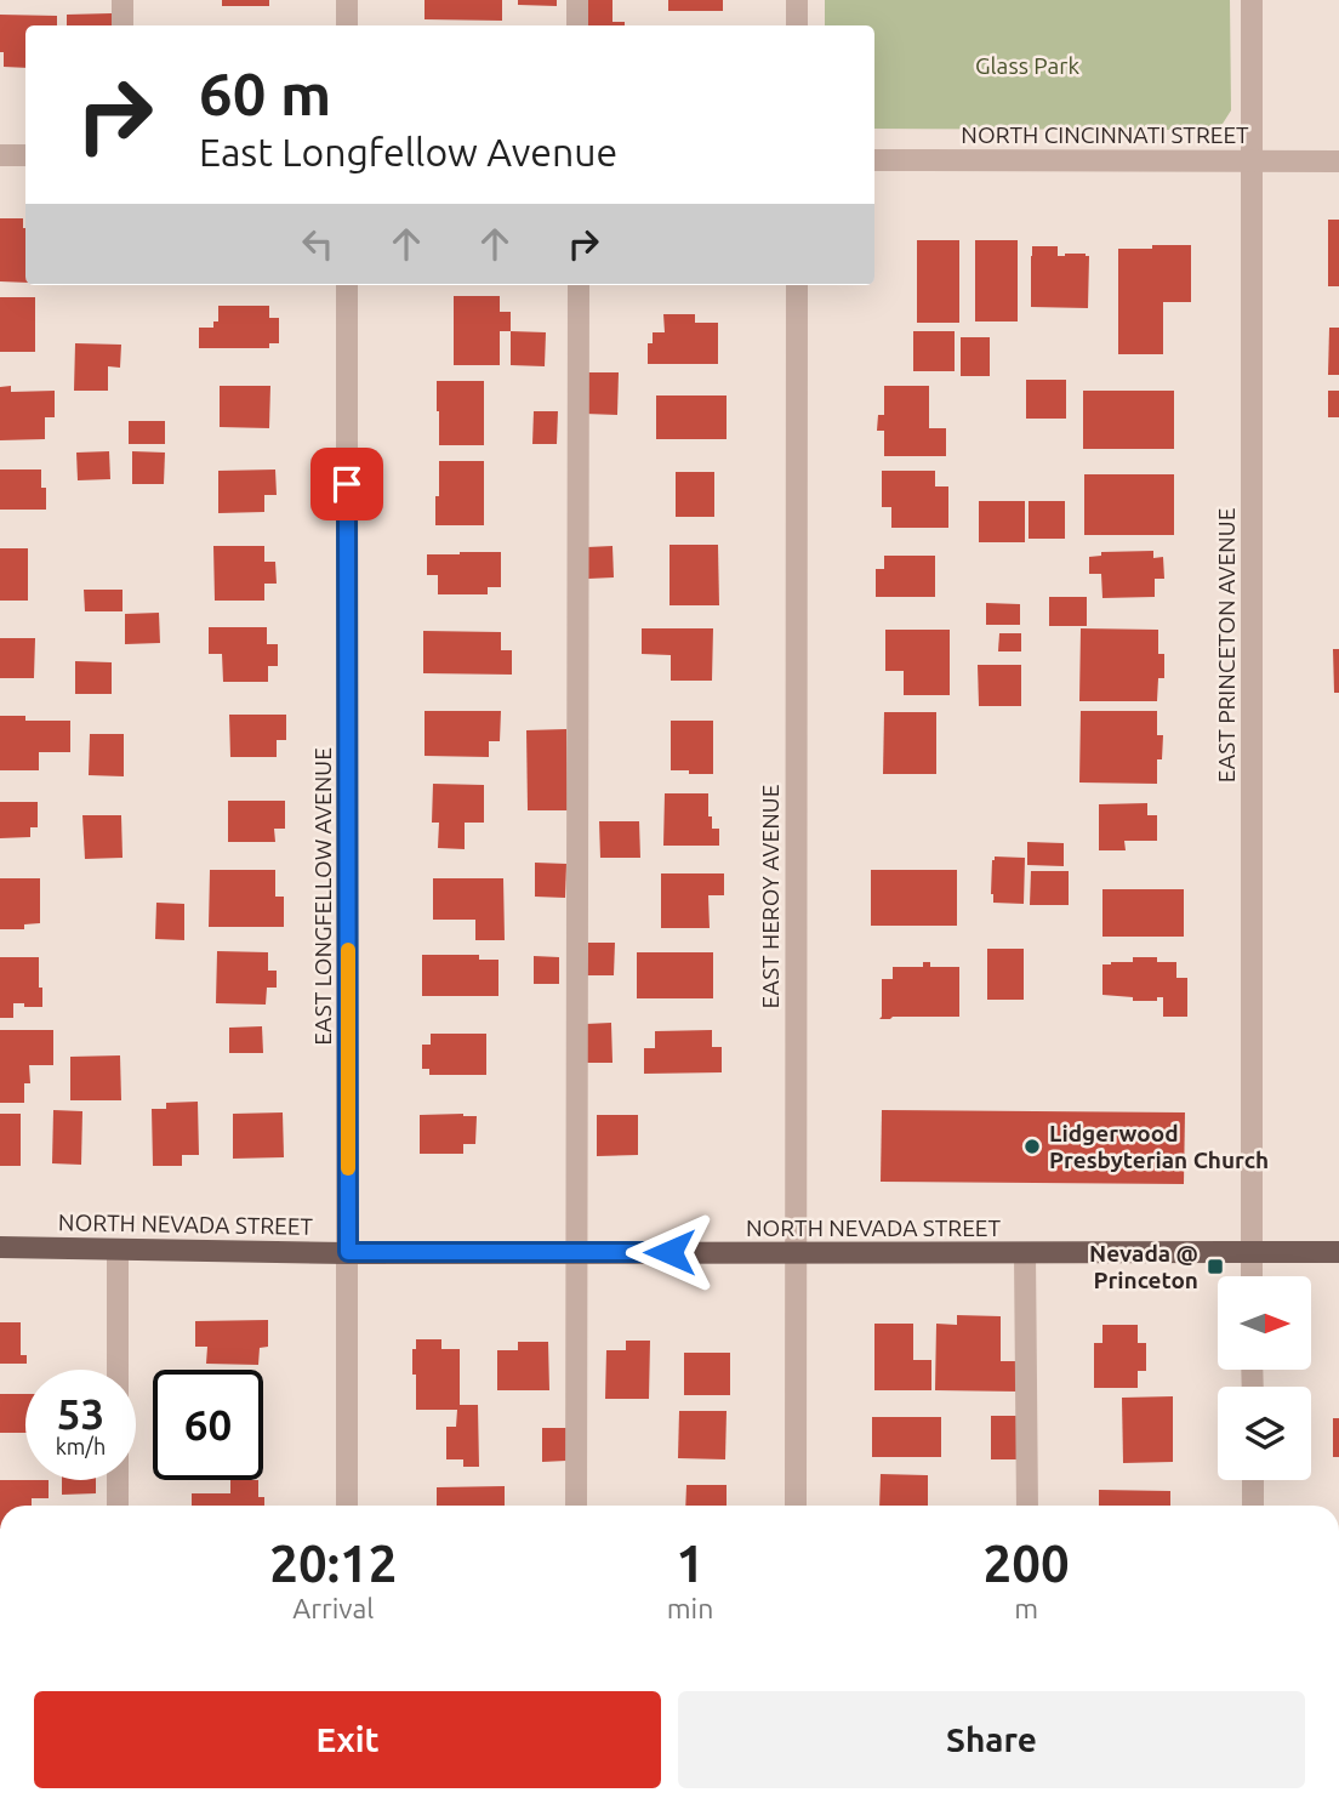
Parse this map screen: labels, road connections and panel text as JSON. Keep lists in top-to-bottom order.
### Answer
{
  "streets": {
    "main road": ["NORTH NEVADA STREET"],
    "street": [
      "NORTH CINCINNATI STREET",
      "EAST PRINCETON AVENUE",
      "EAST LONGFELLOW AVENUE",
      "EAST HEROY AVENUE"
    ]
  },
  "crossings": [
    ["NORTH CINCINNATI STREET", "EAST PRINCETON AVENUE"],
    ["EAST PRINCETON AVENUE", "NORTH NEVADA STREET"],
    ["EAST LONGFELLOW AVENUE", "NORTH NEVADA STREET"],
    ["EAST HEROY AVENUE", "NORTH NEVADA STREET"]
  ],
  "parks": ["Glass Park"],
  "places": {
    "other": ["Lidgerwood Presbyterian Church"],
    "transit": ["Nevada @ Princeton"]
  },
  "north": "right",
  "page": {
    "turn": ["60 m", "East Longfellow Avenue"],
    "speed": "53 km/h",
    "limit": "60",
    "eta": [
      "20:12",
      "Arrival",
      "1",
      "min",
      "200",
      "m"
    ],
    "buttons": ["Exit", "Share"]
  }
}
